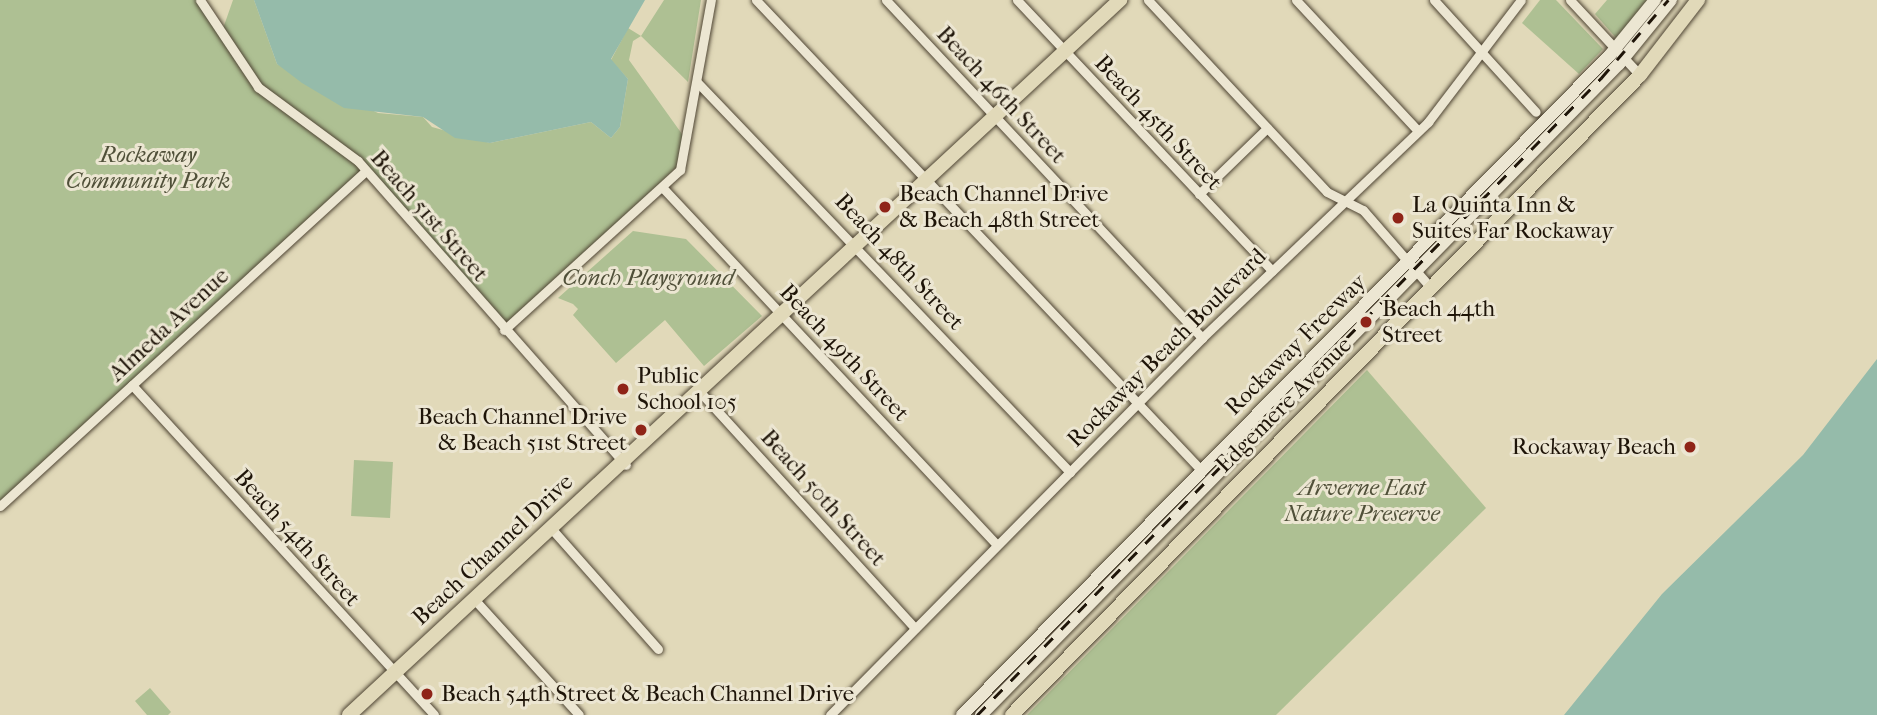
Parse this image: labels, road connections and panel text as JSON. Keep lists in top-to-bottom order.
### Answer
{
  "streets": {
    "main road": ["Edgemere Avenue", "Beach Channel Drive"],
    "street": [
      "Beach 46th Street",
      "Beach 45th Street",
      "Beach 51st Street",
      "Beach 48th Street",
      "Almeda Avenue",
      "Rockaway Freeway",
      "Rockaway Beach Boulevard",
      "Beach 49th Street",
      "Beach 50th Street",
      "Beach 54th Street"
    ]
  },
  "crossings": [
    ["Beach 46th Street", "Rockaway Beach Boulevard"],
    ["Beach 46th Street", "Beach Channel Drive"],
    ["Beach 45th Street", "Rockaway Beach Boulevard"],
    ["Beach 45th Street", "Beach Channel Drive"],
    ["Beach 51st Street", "Almeda Avenue"],
    ["Beach 51st Street", "Beach Channel Drive"],
    ["Beach 48th Street", "Rockaway Beach Boulevard"],
    ["Beach 48th Street", "Beach Channel Drive"],
    ["Almeda Avenue", "Beach 54th Street"],
    ["Rockaway Beach Boulevard", "Beach 49th Street"],
    ["Rockaway Beach Boulevard", "Beach 50th Street"],
    ["Beach 49th Street", "Beach Channel Drive"],
    ["Beach 50th Street", "Beach Channel Drive"],
    ["Beach 54th Street", "Beach Channel Drive"]
  ],
  "parks": ["Rockaway Community Park", "Conch Playground", "Arverne East Nature Preserve"],
  "places": [
    "Beach Channel Drive & Beach 48th Street",
    "La Quinta Inn & Suites Far Rockaway",
    "Beach 44th Street",
    "Public School 105",
    "Beach Channel Drive & Beach 51st Street",
    "Rockaway Beach",
    "Beach 54th Street & Beach Channel Drive"
  ]
}
